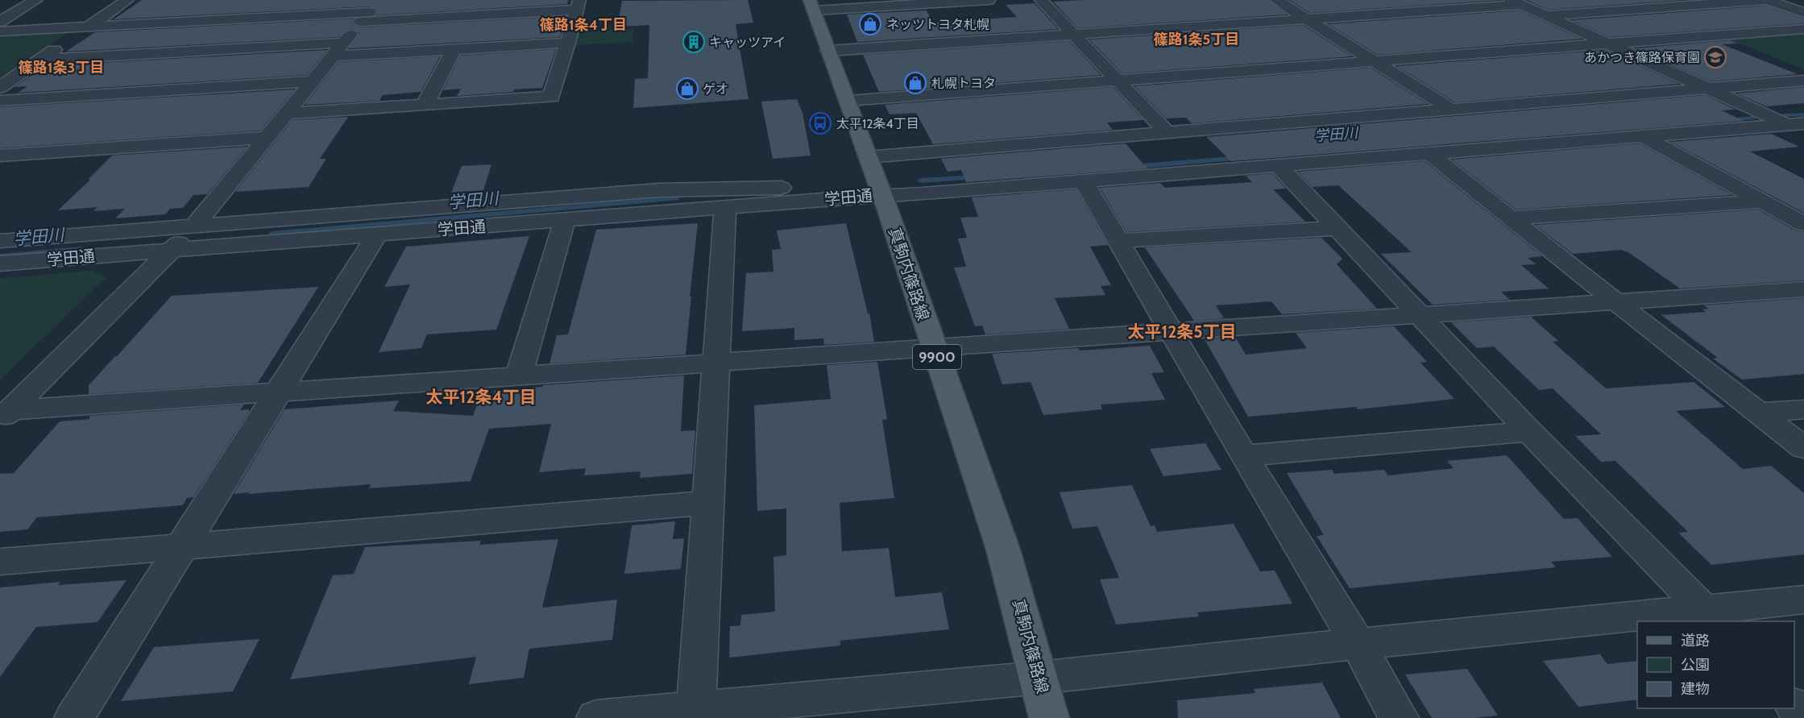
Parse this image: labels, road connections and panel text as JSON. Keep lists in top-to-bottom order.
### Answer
{
  "streets": {
    "main road": ["真駒内篠路線", "9900"],
    "street": ["学田通"]
  },
  "crossings": [
    ["学田通", "真駒内篠路線"]
  ],
  "districts": [
    "篠路1条4丁目",
    "篠路1条5丁目",
    "篠路1条3丁目",
    "太平12条5丁目",
    "太平12条4丁目"
  ],
  "water": ["学田川"],
  "places": {
    "shop": ["ネッツトヨタ札幌", "札幌トヨタ", "ゲオ"],
    "building": ["キャッツアイ"],
    "school or university": ["あかつき篠路保育園"],
    "bus stop": ["太平12条4丁目"]
  },
  "legend": ["道路", "公園", "建物"]
}
